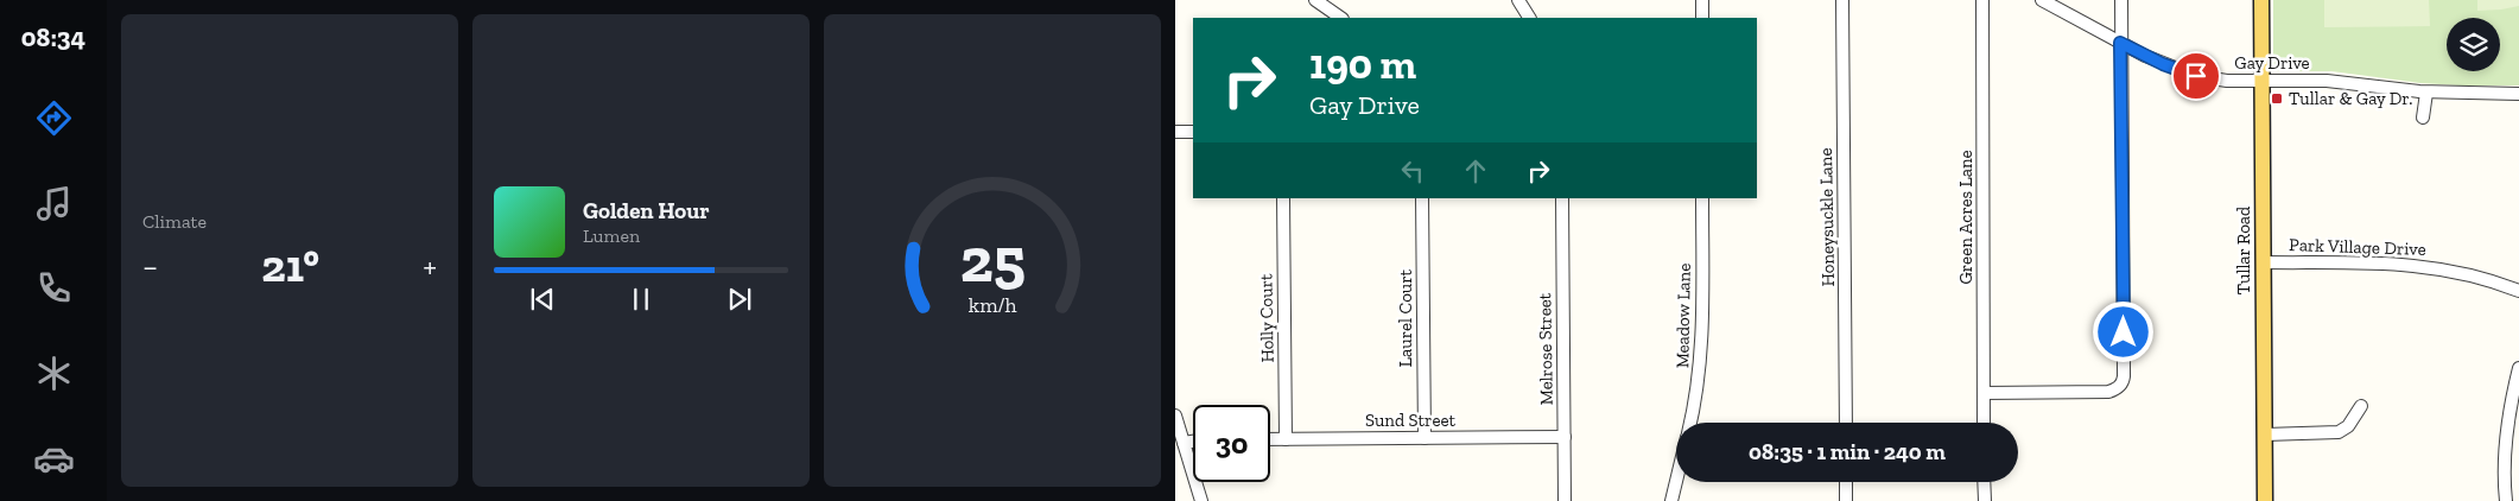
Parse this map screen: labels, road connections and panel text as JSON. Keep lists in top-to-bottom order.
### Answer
{
  "streets": {
    "main road": ["Tullar Road"],
    "street": [
      "Gay Drive",
      "Honeysuckle Lane",
      "Green Acres Lane",
      "Park Village Drive",
      "Meadow Lane",
      "Holly Court",
      "Laurel Court",
      "Melrose Street",
      "Sund Street"
    ]
  },
  "crossings": [
    ["Gay Drive", "Tullar Road"],
    ["Park Village Drive", "Tullar Road"],
    ["Holly Court", "Sund Street"],
    ["Laurel Court", "Sund Street"],
    ["Melrose Street", "Sund Street"]
  ],
  "places": {
    "transit": ["Tullar & Gay Dr."]
  },
  "page": {
    "tabs": "08:34",
    "tile": "Climate",
    "turn": ["190 m", "Gay Drive"],
    "song": ["Golden Hour", "Lumen"],
    "heat": ["−", "21°", "+"],
    "limit": "30",
    "trip": "08:35 · 1 min · 240 m",
    "gauge": ["25", "km/h"]
  }
}
